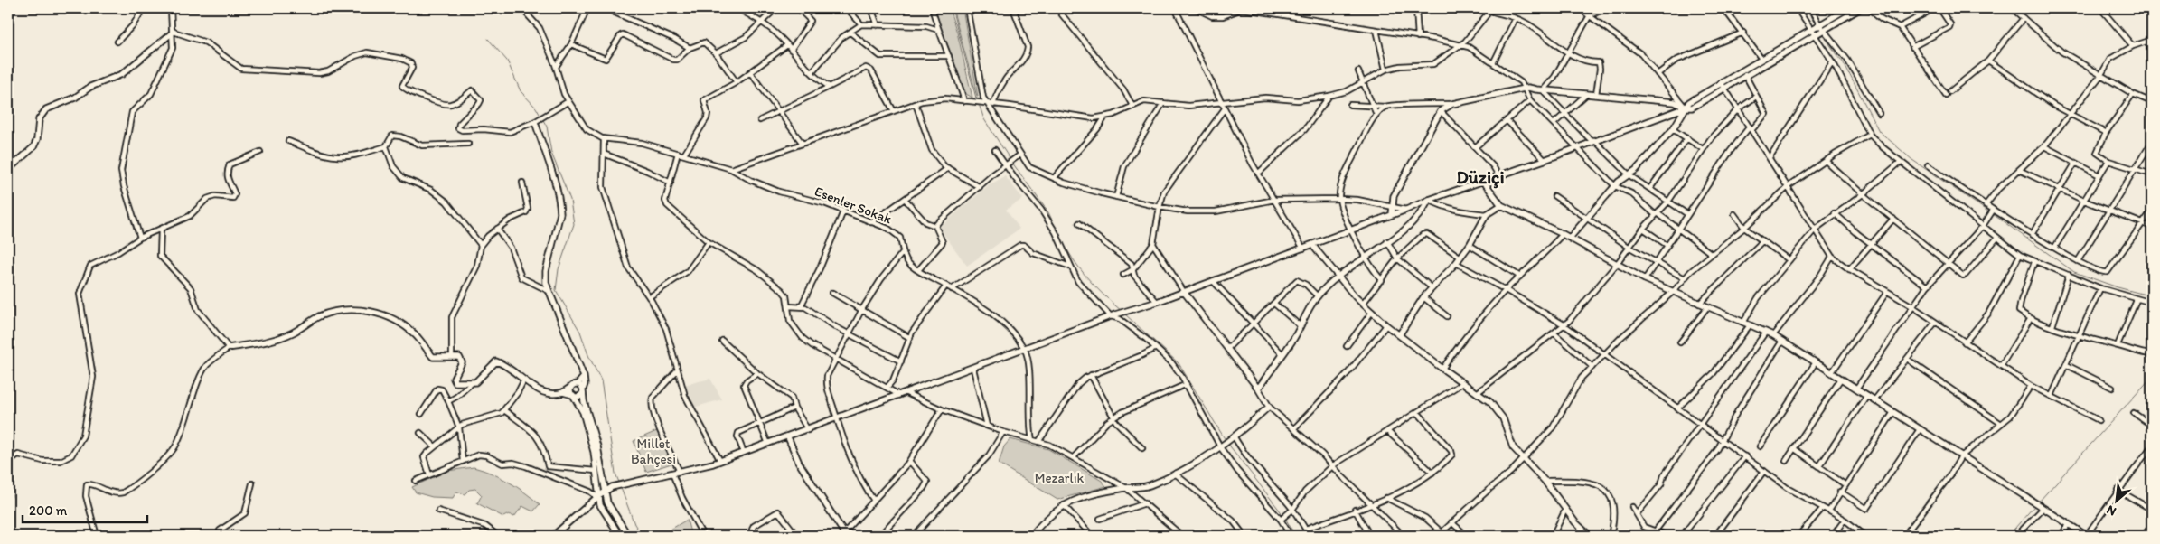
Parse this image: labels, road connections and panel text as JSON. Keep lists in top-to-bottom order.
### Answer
{
  "streets": {
    "street": ["Esenler Sokak"]
  },
  "districts": ["Düziçi"],
  "parks": ["Millet Bahçesi", "Mezarlık"],
  "scale_bar": "200 m",
  "north": "bottom left"
}
